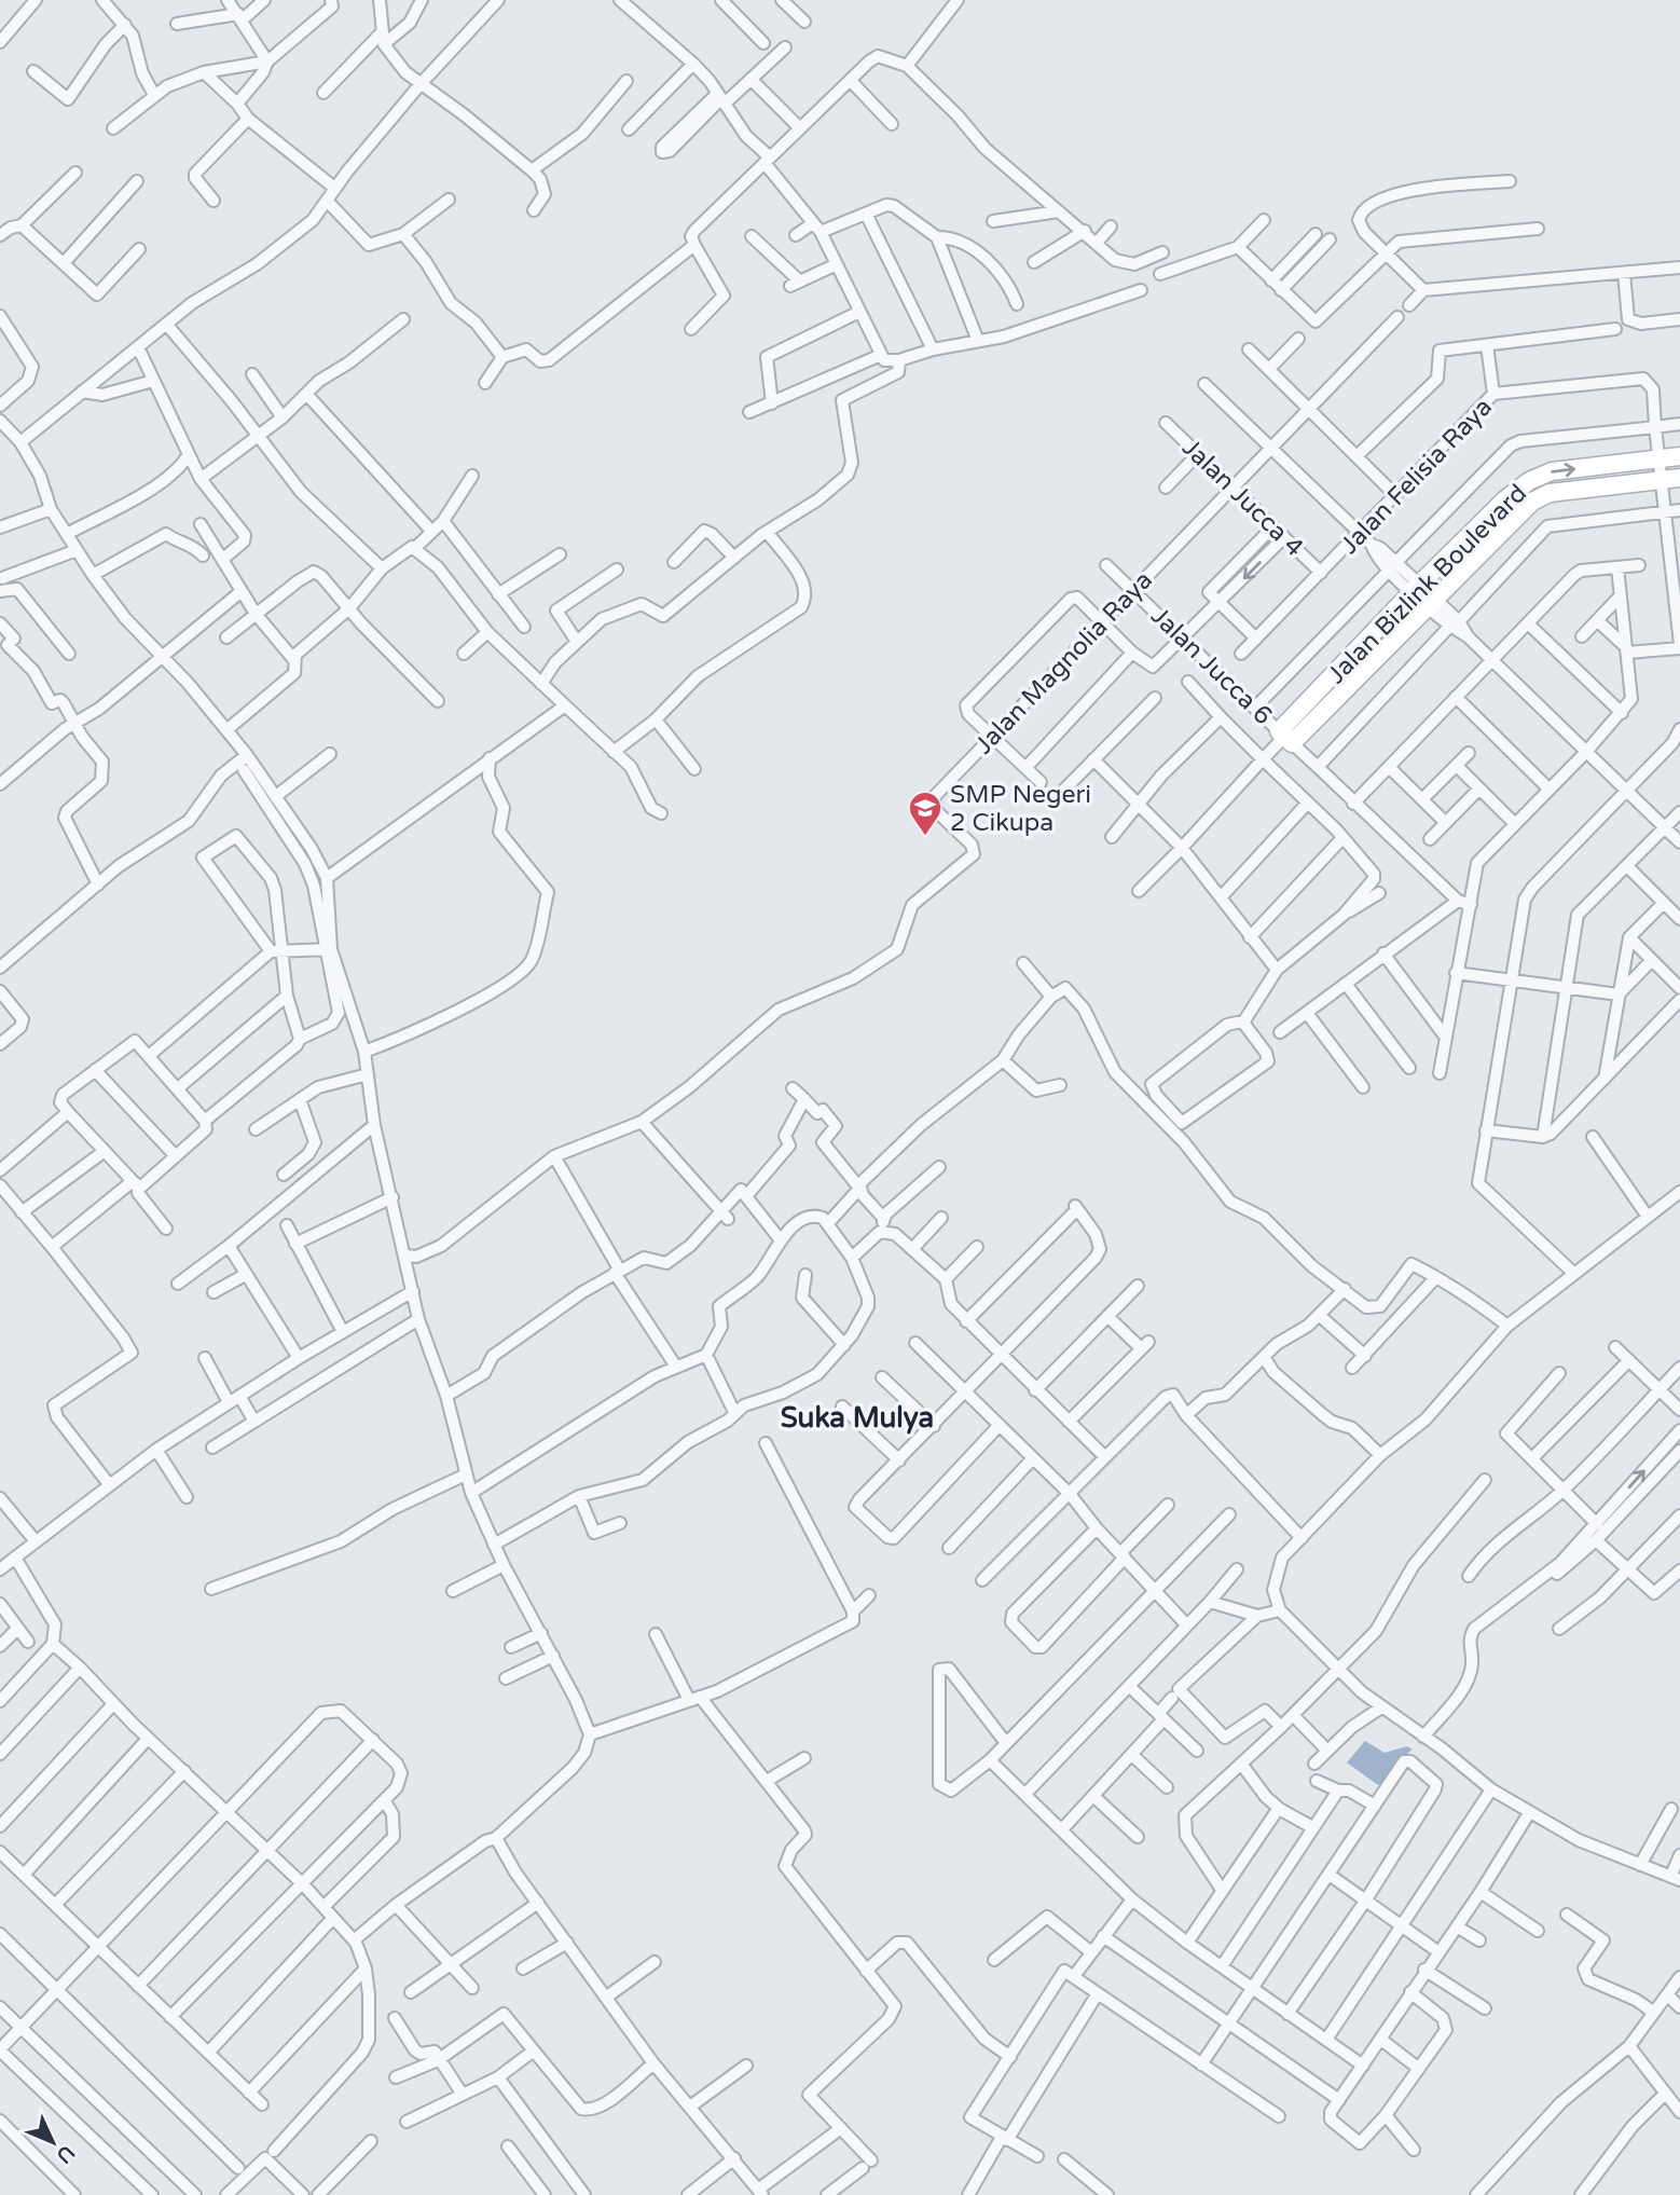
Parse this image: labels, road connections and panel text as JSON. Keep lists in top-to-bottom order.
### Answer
{
  "streets": {
    "street": [
      "Jalan Felisia Raya",
      "Jalan Jucca 4",
      "Jalan Bizlink Boulevard",
      "Jalan Magnolia Raya",
      "Jalan Jucca 6"
    ]
  },
  "crossings": [
    ["Jalan Felisia Raya", "Jalan Jucca 4"],
    ["Jalan Jucca 4", "Jalan Magnolia Raya"],
    ["Jalan Bizlink Boulevard", "Jalan Jucca 6"],
    ["Jalan Magnolia Raya", "Jalan Jucca 6"]
  ],
  "districts": ["Suka Mulya"],
  "places": {
    "school or university": ["SMP Negeri 2 Cikupa"]
  },
  "north": "bottom right"
}
